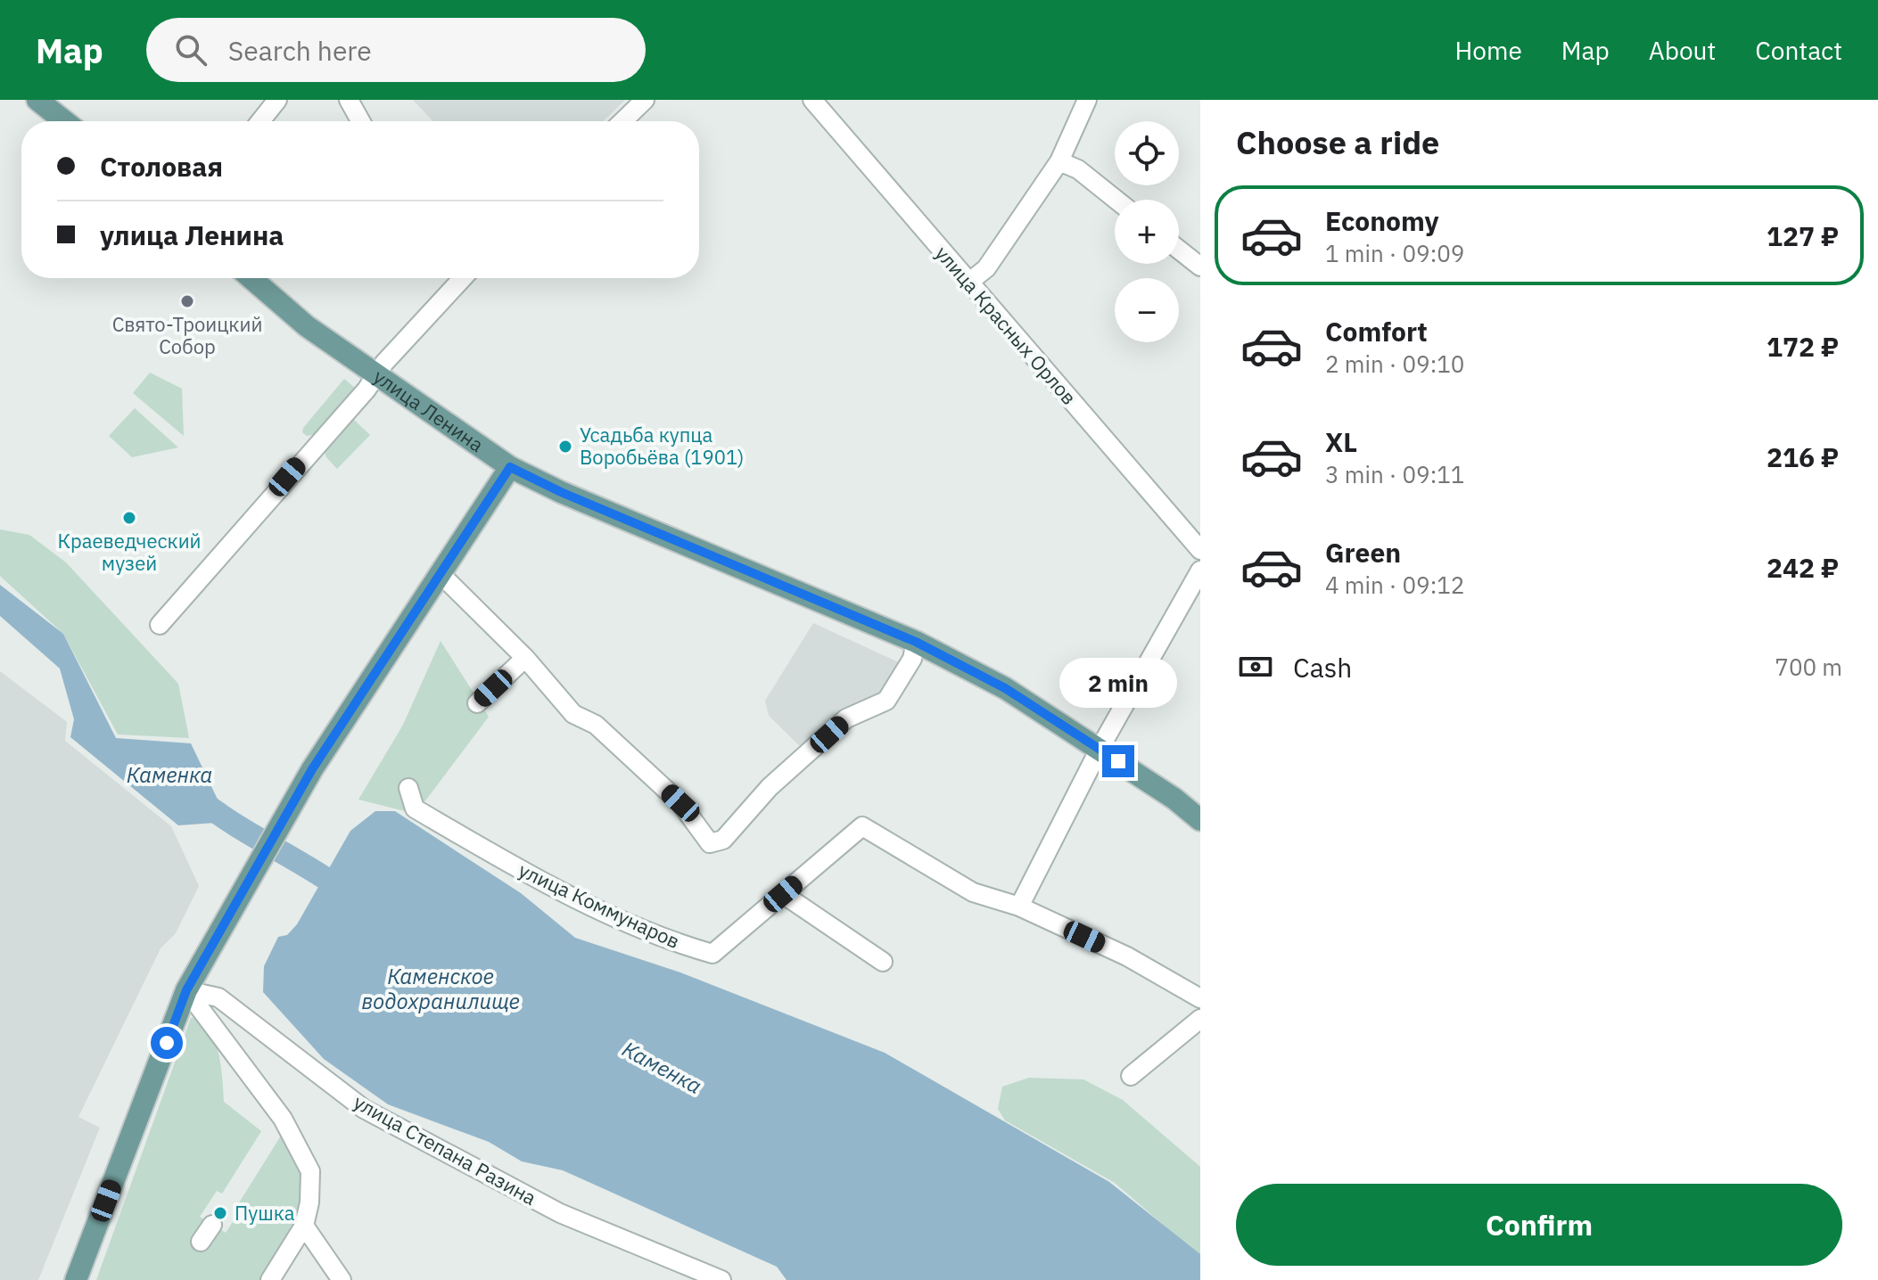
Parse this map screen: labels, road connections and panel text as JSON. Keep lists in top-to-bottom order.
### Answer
{
  "streets": {
    "main road": ["улица Ленина"],
    "street": ["улица Красных Орлов", "улица Коммунаров", "улица Степана Разина"]
  },
  "water": ["Каменка", "Каменское водохранилище"],
  "places": [
    "Свято-Троицкий Собор",
    "Усадьба купца Воробьёва (1901)",
    "Краеведческий музей",
    "Пушка"
  ],
  "page": {
    "header": "Map",
    "search": "Search here",
    "nav": [
      "Home",
      "Map",
      "About",
      "Contact"
    ],
    "heading": "Choose a ride",
    "map_buttons": ["+", "−"],
    "banner": ["Столовая", "улица Ленина"],
    "list": [
      {
        "name": "Economy",
        "note": "1 min · 09:09",
        "value": "127 ₽"
      },
      {
        "name": "Comfort",
        "note": "2 min · 09:10",
        "value": "172 ₽"
      },
      {
        "name": "XL",
        "note": "3 min · 09:11",
        "value": "216 ₽"
      },
      {
        "name": "Green",
        "note": "4 min · 09:12",
        "value": "242 ₽"
      }
    ],
    "pay": ["Cash", "700 m"],
    "bubble": "2 min",
    "buttons": "Confirm"
  }
}
